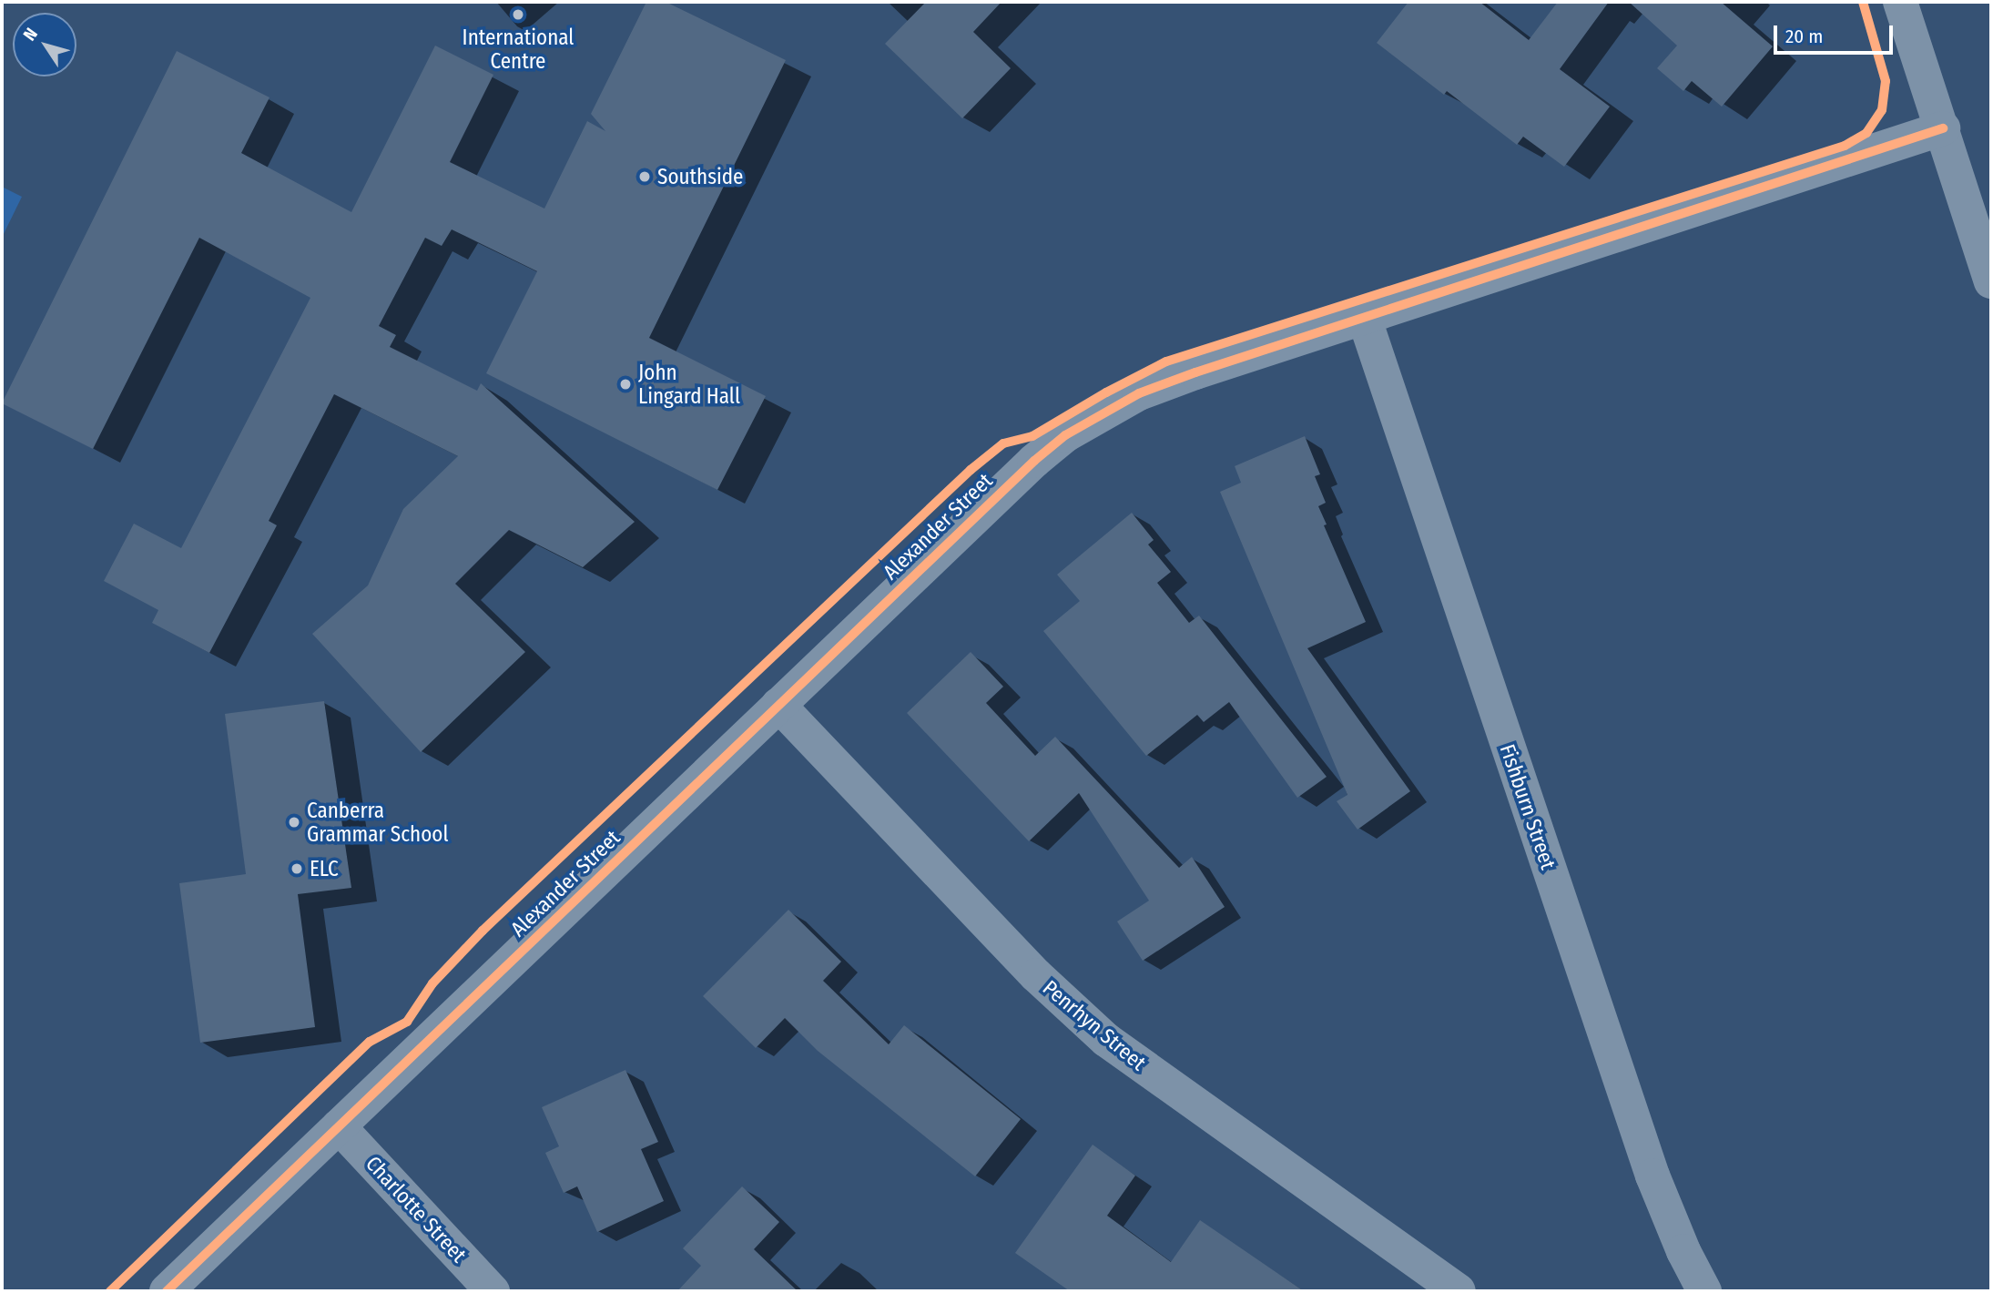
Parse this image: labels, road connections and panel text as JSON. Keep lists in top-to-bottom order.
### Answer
{
  "streets": {
    "street": [
      "Alexander Street",
      "Fishburn Street",
      "Penrhyn Street",
      "Charlotte Street"
    ]
  },
  "crossings": [
    ["Alexander Street", "Fishburn Street"],
    ["Alexander Street", "Penrhyn Street"],
    ["Alexander Street", "Charlotte Street"]
  ],
  "places": [
    "International Centre",
    "Southside",
    "John Lingard Hall",
    "Canberra Grammar School",
    "ELC"
  ],
  "scale_bar": "20 m",
  "north": "top left"
}
